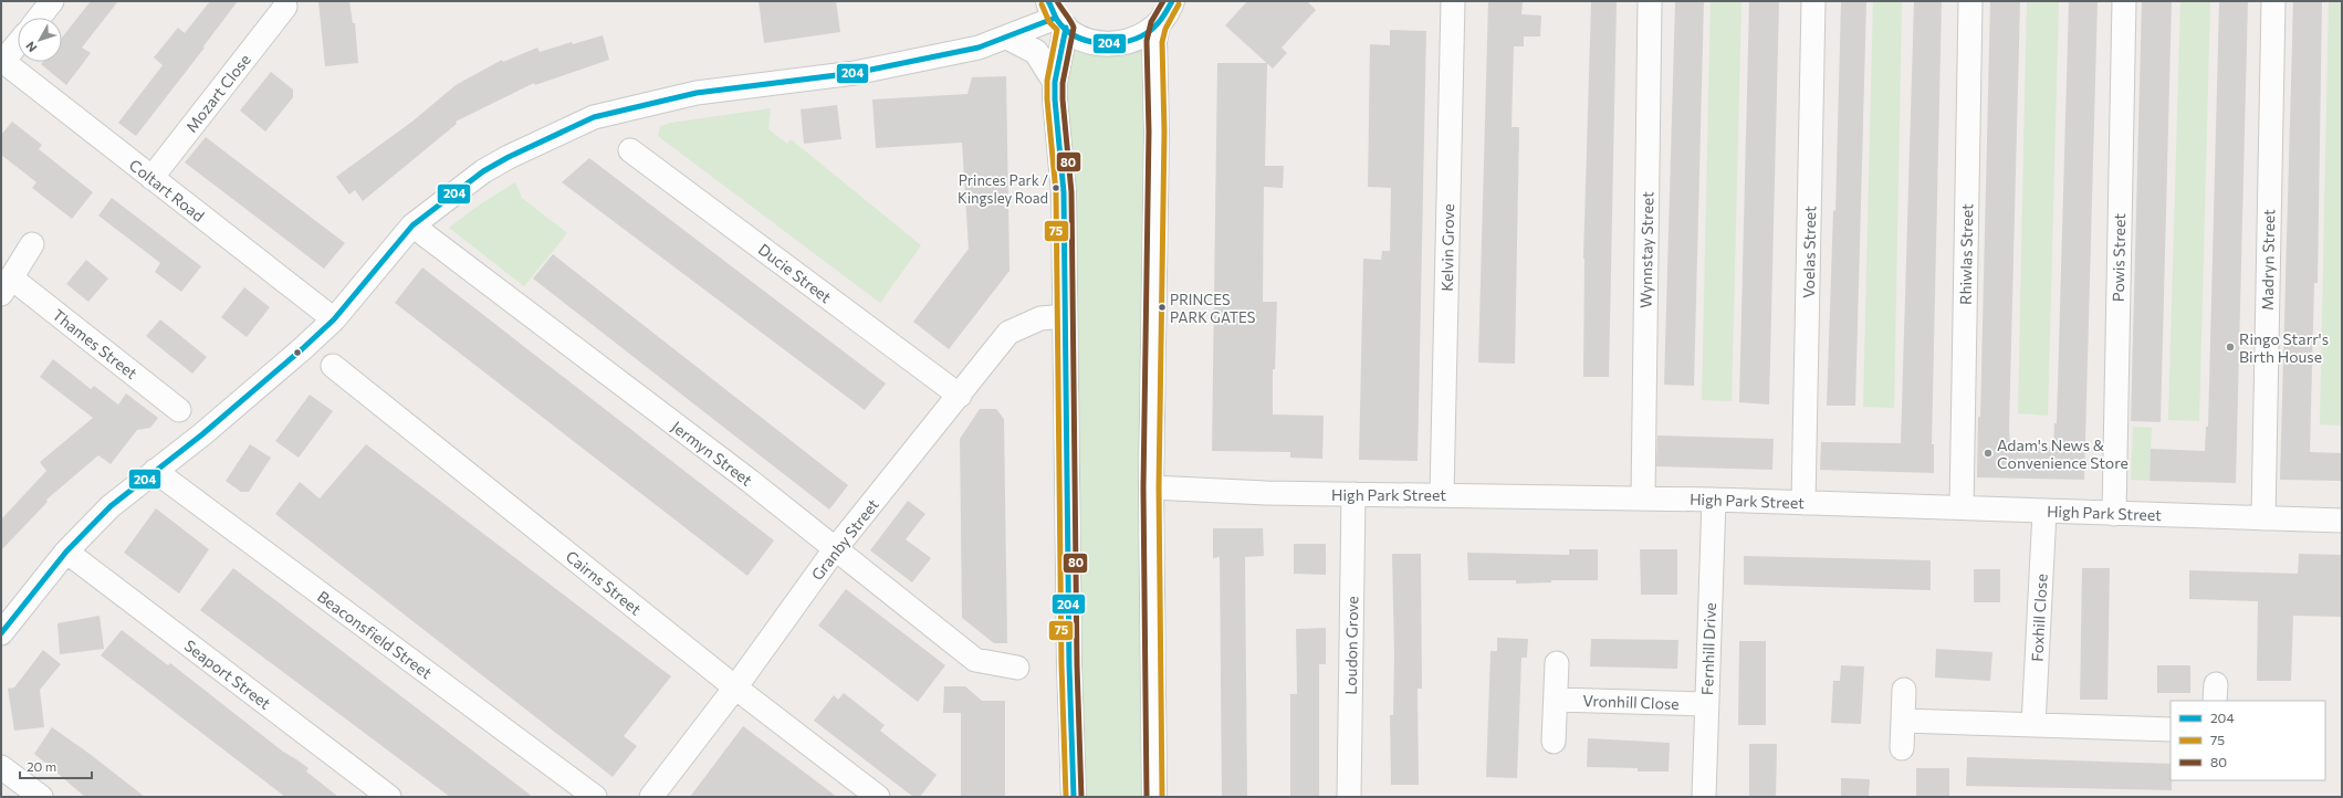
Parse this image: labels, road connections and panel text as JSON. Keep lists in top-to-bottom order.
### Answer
{
  "streets": {
    "street": [
      "Mozart Close",
      "Coltart Road",
      "Kelvin Grove",
      "Wynnstay Street",
      "Voelas Street",
      "Rhiwlas Street",
      "Powis Street",
      "Madryn Street",
      "Ducie Street",
      "Thames Street",
      "Jermyn Street",
      "High Park Street",
      "Granby Street",
      "Cairns Street",
      "Foxhill Close",
      "Beaconsfield Street",
      "Loudon Grove",
      "Fernhill Drive",
      "Seaport Street",
      "Vronhill Close"
    ]
  },
  "crossings": [
    ["Mozart Close", "Coltart Road"],
    ["Kelvin Grove", "High Park Street"],
    ["Wynnstay Street", "High Park Street"],
    ["Voelas Street", "High Park Street"],
    ["Rhiwlas Street", "High Park Street"],
    ["Powis Street", "High Park Street"],
    ["Madryn Street", "High Park Street"],
    ["Ducie Street", "Granby Street"],
    ["Jermyn Street", "Granby Street"],
    ["High Park Street", "Foxhill Close"],
    ["High Park Street", "Loudon Grove"],
    ["High Park Street", "Fernhill Drive"],
    ["Granby Street", "Cairns Street"],
    ["Fernhill Drive", "Vronhill Close"]
  ],
  "places": [
    "Princes Park / Kingsley Road",
    "PRINCES PARK GATES",
    "Ringo Starr's Birth House",
    "Adam's News & Convenience Store"
  ],
  "lines": ["transit line 204", "transit line 80", "transit line 75"],
  "legend": ["204", "75", "80"],
  "scale_bar": "20 m",
  "north": "bottom left"
}
